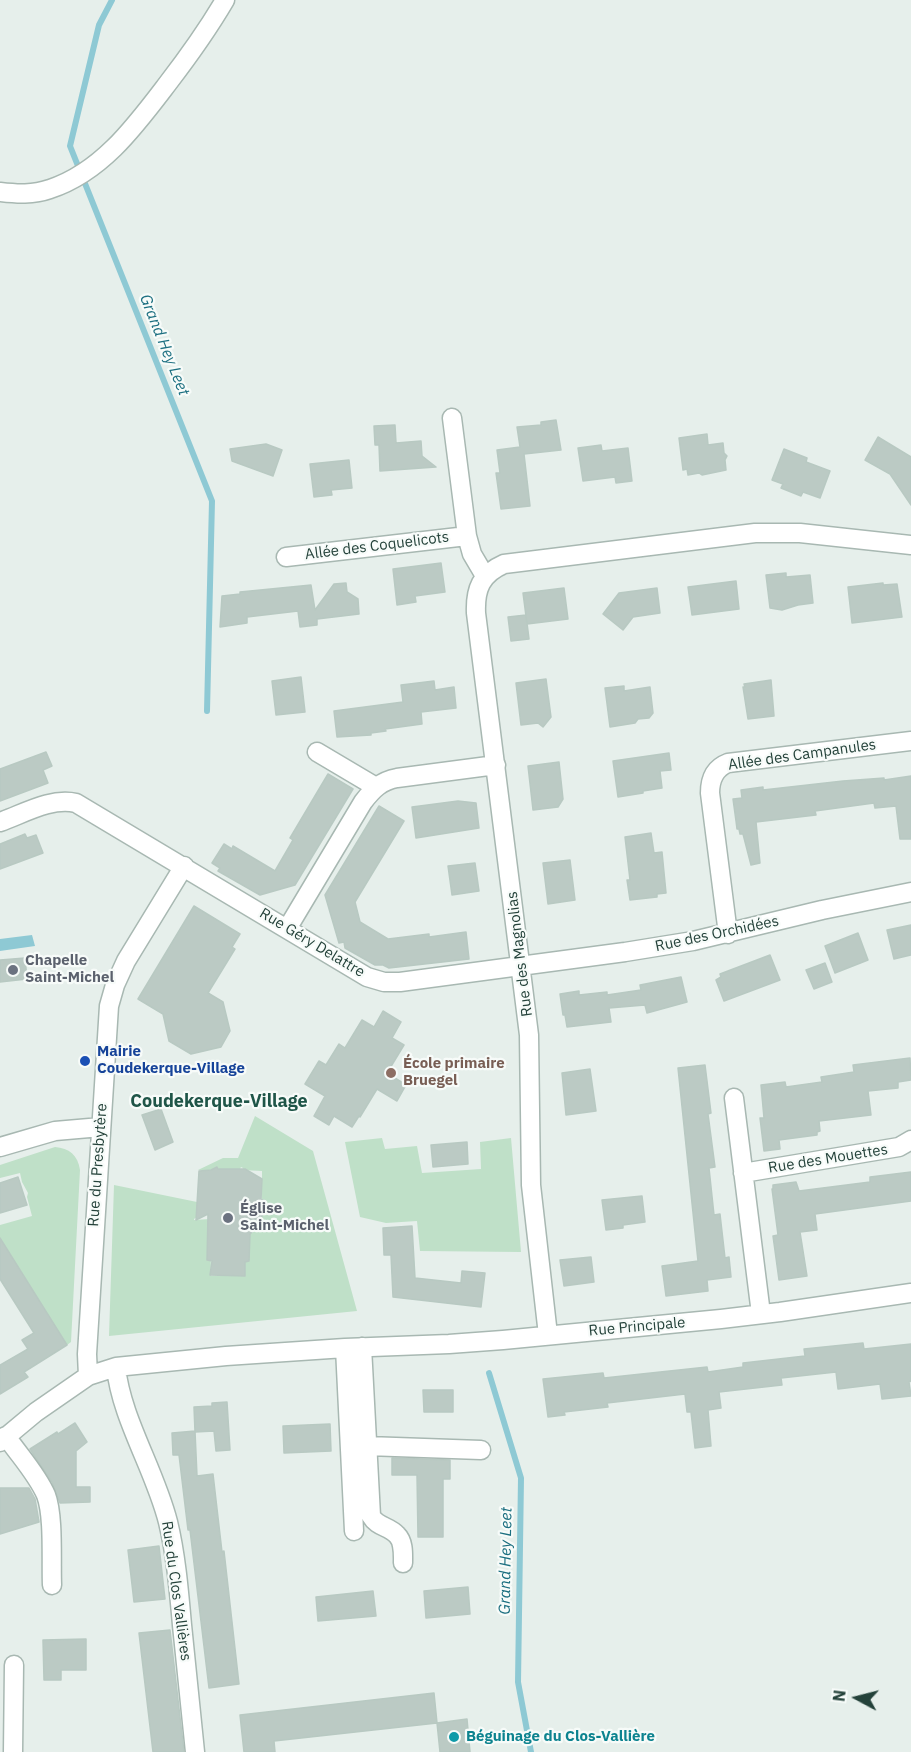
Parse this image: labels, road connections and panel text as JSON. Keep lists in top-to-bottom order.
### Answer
{
  "streets": {
    "street": [
      "Allée des Coquelicots",
      "Allée des Campanules",
      "Rue des Orchidées",
      "Rue Géry Delattre",
      "Rue des Magnolias",
      "Rue des Mouettes",
      "Rue du Presbytère",
      "Rue Principale",
      "Rue du Clos Vallières"
    ]
  },
  "crossings": [
    ["Allée des Campanules", "Rue des Orchidées"],
    ["Rue des Orchidées", "Rue Géry Delattre"],
    ["Rue des Orchidées", "Rue des Magnolias"],
    ["Rue Géry Delattre", "Rue des Magnolias"],
    ["Rue Géry Delattre", "Rue du Presbytère"],
    ["Rue des Magnolias", "Rue Principale"],
    ["Rue du Presbytère", "Rue Principale"],
    ["Rue Principale", "Rue du Clos Vallières"]
  ],
  "districts": ["Coudekerque-Village"],
  "water": ["Grand Hey Leet"],
  "places": [
    "Chapelle Saint-Michel",
    "Mairie Coudekerque-Village",
    "École primaire Bruegel",
    "Église Saint-Michel",
    "Béguinage du Clos-Vallière"
  ],
  "north": "left"
}
